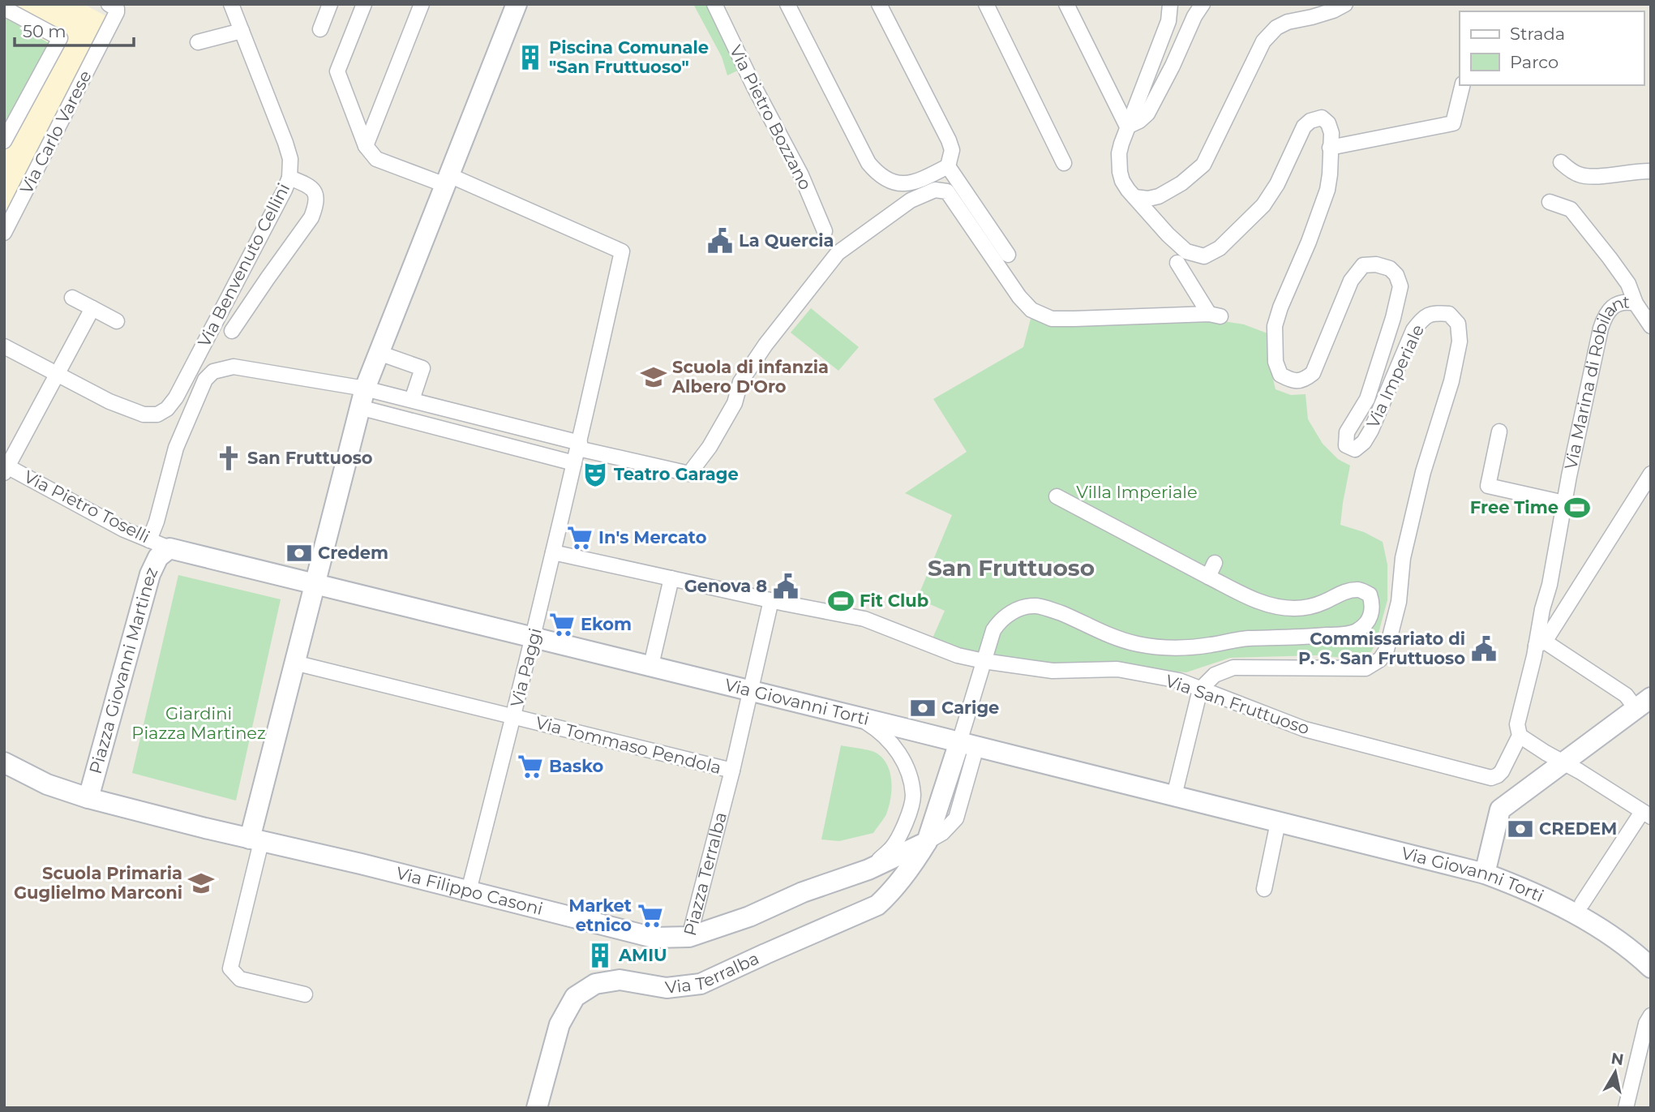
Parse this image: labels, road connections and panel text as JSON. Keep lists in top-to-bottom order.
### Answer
{
  "streets": {
    "street": [
      "Via Pietro Bozzano",
      "Via Carlo Varese",
      "Via Benvenuto Cellini",
      "Via Imperiale",
      "Via Marina di Robilant",
      "Via Pietro Toselli",
      "Via Paggi",
      "Piazza Giovanni Martinez",
      "Via Giovanni Torti",
      "Via San Fruttuoso",
      "Via Tommaso Pendola",
      "Piazza Terralba",
      "Via Filippo Casoni",
      "Via Terralba"
    ]
  },
  "crossings": [
    ["Via Imperiale", "Via San Fruttuoso"],
    ["Via Marina di Robilant", "Via San Fruttuoso"],
    ["Via Pietro Toselli", "Piazza Giovanni Martinez"],
    ["Via Paggi", "Via Giovanni Torti"],
    ["Via Paggi", "Via San Fruttuoso"],
    ["Via Paggi", "Via Tommaso Pendola"],
    ["Via Paggi", "Via Filippo Casoni"],
    ["Piazza Giovanni Martinez", "Via Giovanni Torti"],
    ["Piazza Giovanni Martinez", "Via Filippo Casoni"],
    ["Via Giovanni Torti", "Piazza Terralba"],
    ["Via San Fruttuoso", "Piazza Terralba"],
    ["Via Tommaso Pendola", "Piazza Terralba"],
    ["Piazza Terralba", "Via Filippo Casoni"],
    ["Piazza Terralba", "Via Terralba"]
  ],
  "districts": ["San Fruttuoso"],
  "parks": ["Villa Imperiale", "Giardini Piazza Martinez"],
  "places": {
    "building": ["Piscina Comunale \"San Fruttuoso\"", "AMIU"],
    "public building": ["La Quercia", "Genova 8", "Commissariato di P. S. San Fruttuoso"],
    "school or university": ["Scuola di infanzia Albero D'Oro", "Scuola Primaria Guglielmo Marconi"],
    "church": ["San Fruttuoso"],
    "theatre": ["Teatro Garage"],
    "sports": ["Free Time", "Fit Club"],
    "supermarket": [
      "In's Mercato",
      "Ekom",
      "Basko",
      "Market etnico"
    ],
    "bank": ["Credem", "Carige", "CREDEM"]
  },
  "legend": ["Strada", "Parco"],
  "scale_bar": "50 m",
  "north": "top"
}
